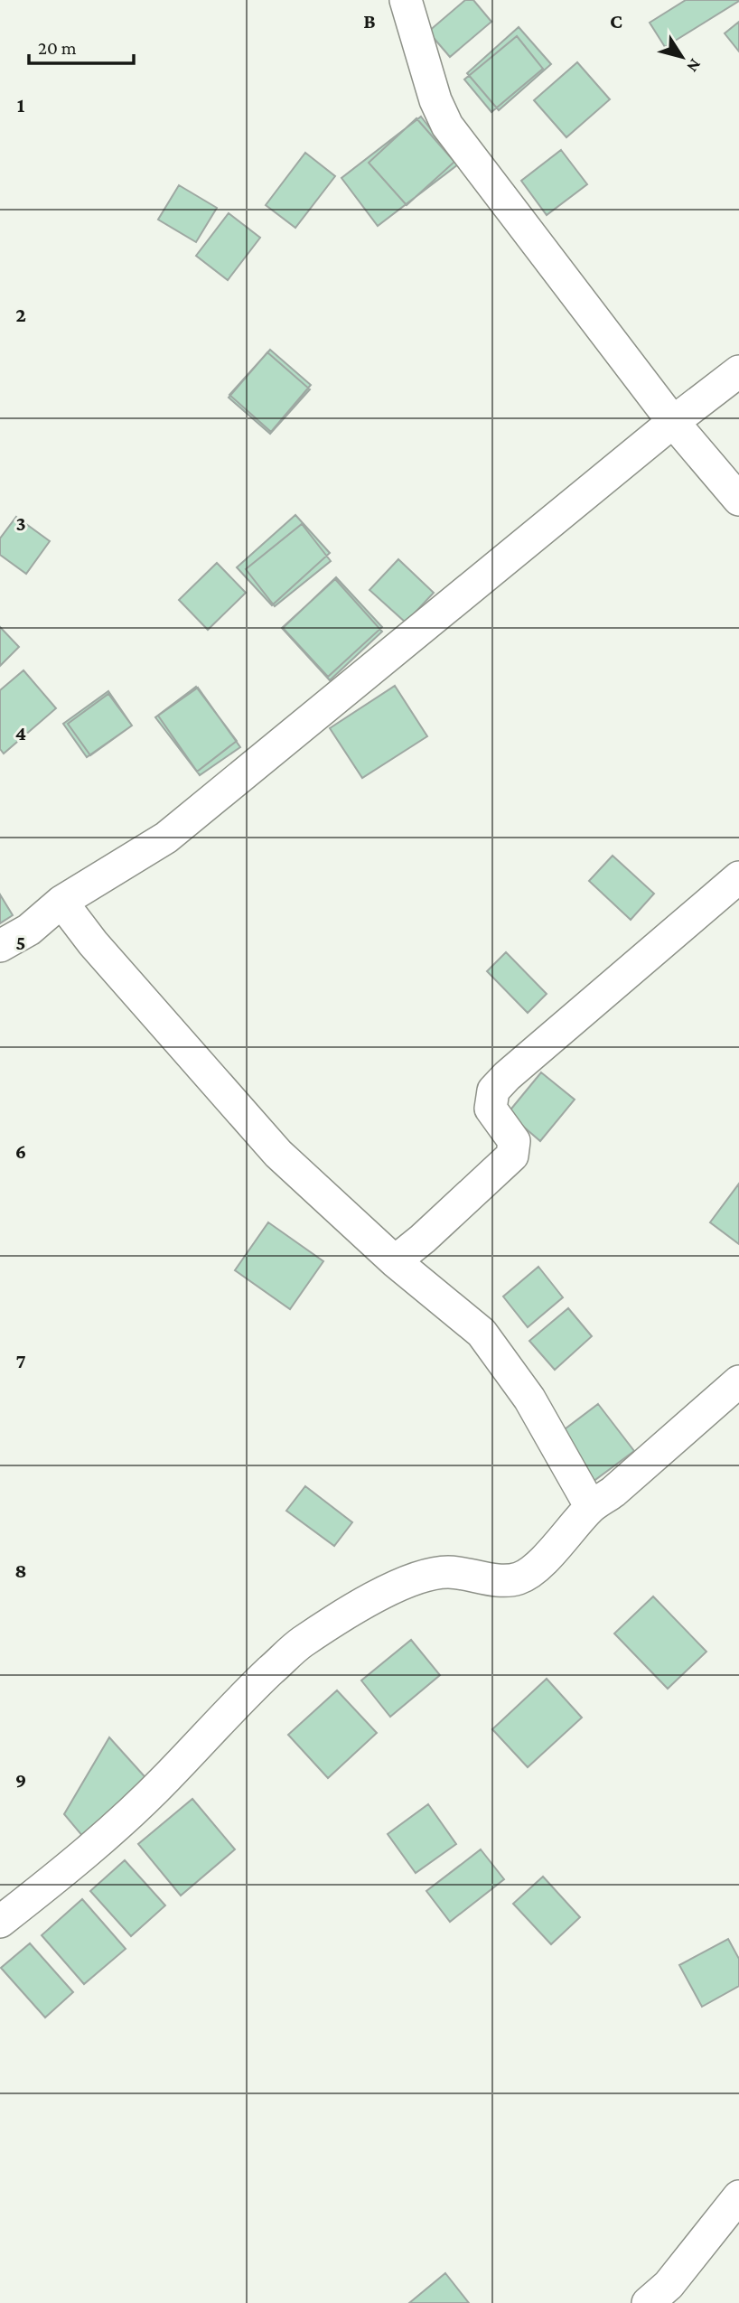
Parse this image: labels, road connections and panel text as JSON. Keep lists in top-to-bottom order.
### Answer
{
  "scale_bar": "20 m",
  "north": "bottom right",
  "grid": {
    "columns": ["B", "C"],
    "rows": [
      "1",
      "2",
      "3",
      "4",
      "5",
      "6",
      "7",
      "8",
      "9"
    ]
  }
}
